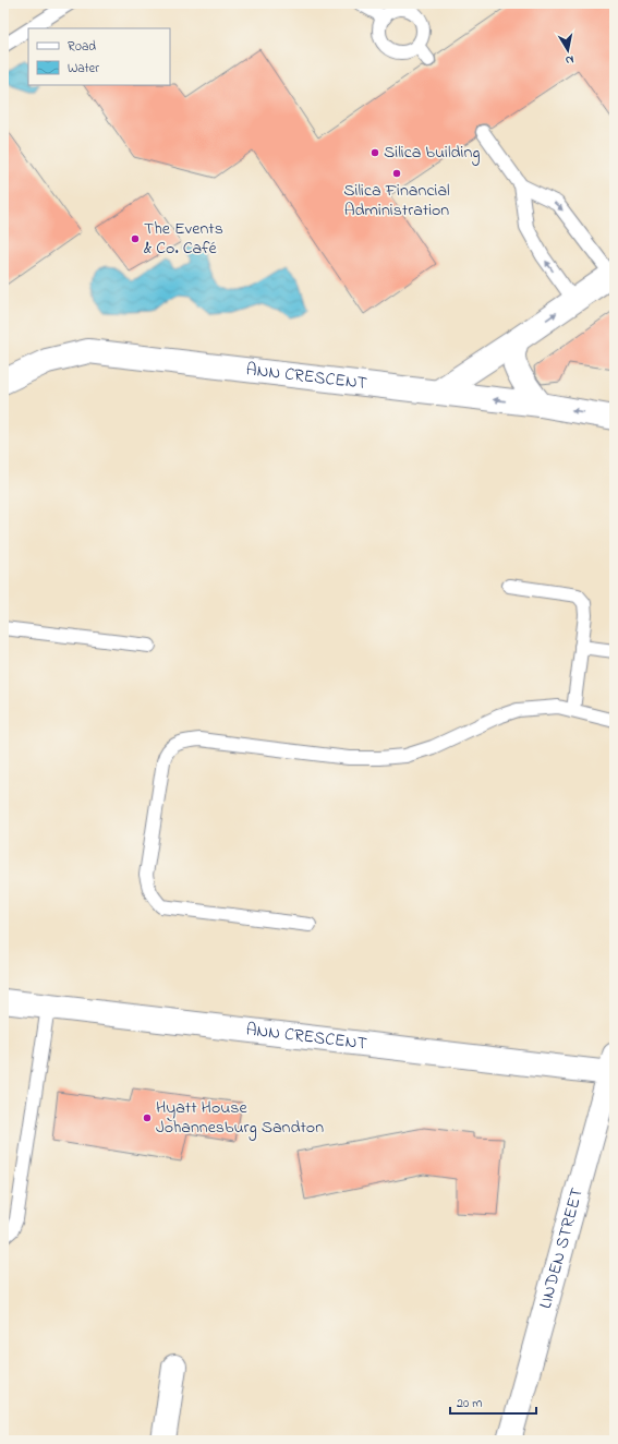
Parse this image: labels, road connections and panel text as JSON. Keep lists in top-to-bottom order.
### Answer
{
  "streets": {
    "street": ["ANN CRESCENT", "LINDEN STREET"]
  },
  "crossings": [
    ["ANN CRESCENT", "LINDEN STREET"]
  ],
  "places": [
    "Silica building",
    "Silica Financial Administration",
    "The Events & Co. Café",
    "Hyatt House Johannesburg Sandton"
  ],
  "legend": ["Road", "Water"],
  "scale_bar": "20 m",
  "north": "bottom"
}
